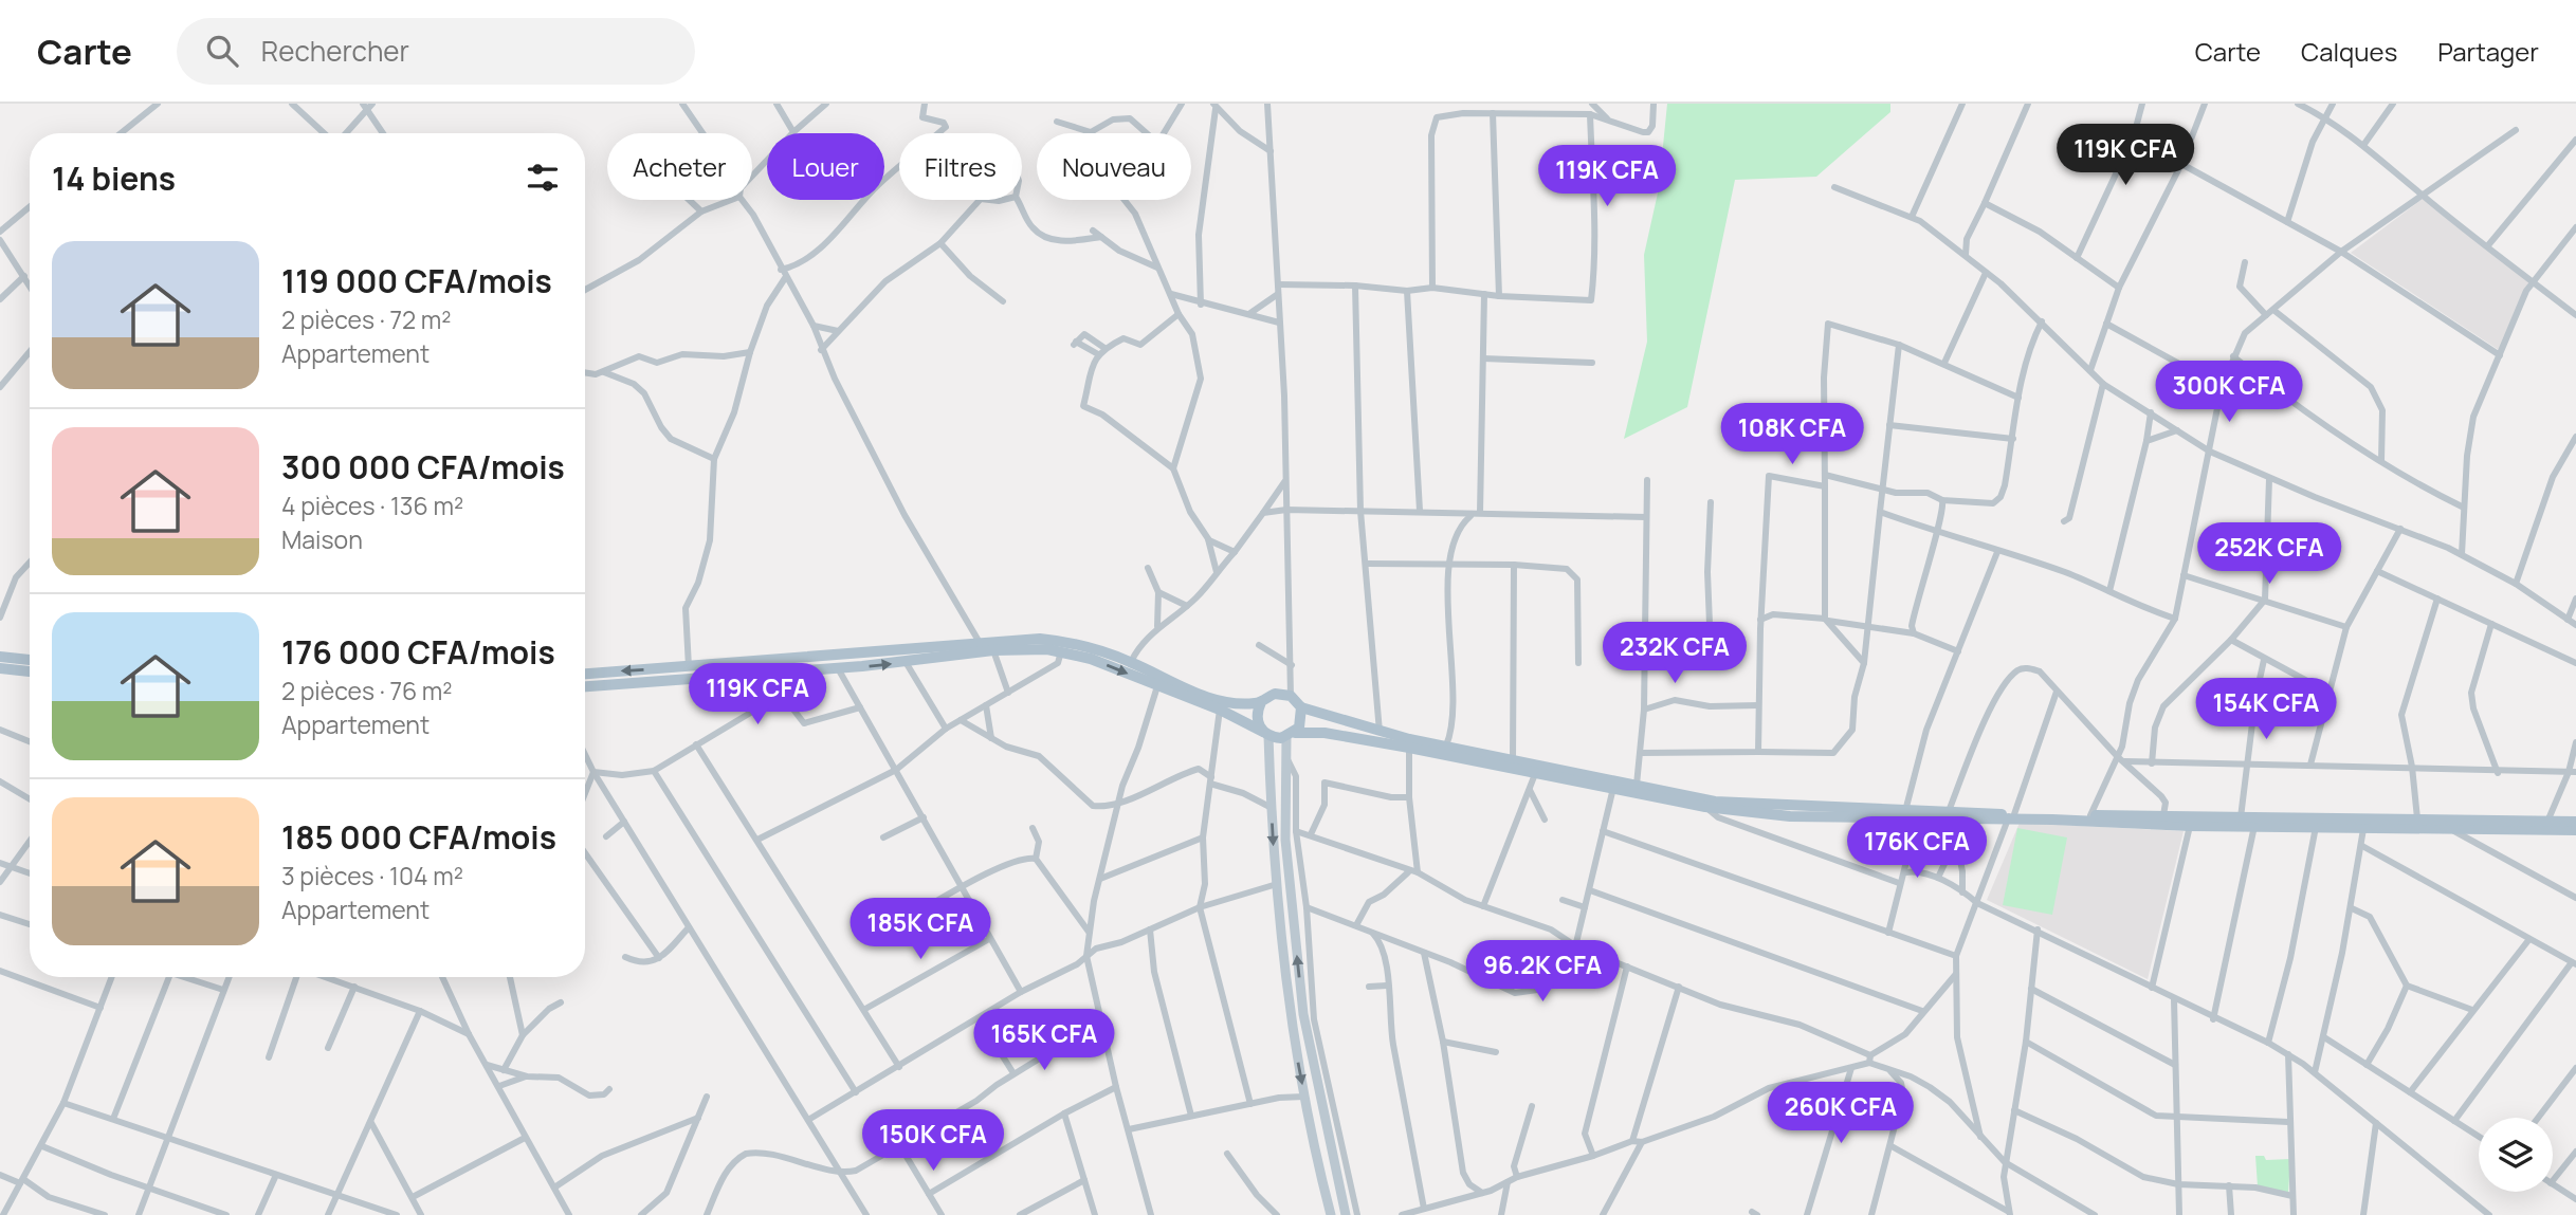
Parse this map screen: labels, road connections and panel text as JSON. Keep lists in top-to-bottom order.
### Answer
{
  "page": {
    "header": "Carte",
    "search": "Rechercher",
    "nav": ["Carte", "Calques", "Partager"],
    "price": [
      "119K CFA",
      "119K CFA",
      "300K CFA",
      "108K CFA",
      "252K CFA",
      "232K CFA",
      "119K CFA",
      "154K CFA",
      "176K CFA",
      "185K CFA",
      "96.2K CFA",
      "165K CFA",
      "260K CFA",
      "150K CFA"
    ],
    "chip": [
      "Acheter",
      "Louer",
      "Filtres",
      "Nouveau"
    ],
    "heading": "14 biens",
    "list": [
      {
        "name": "119 000 CFA/mois",
        "note": "2 pièces · 72 m² · Appartement"
      },
      {
        "name": "300 000 CFA/mois",
        "note": "4 pièces · 136 m² · Maison"
      },
      {
        "name": "176 000 CFA/mois",
        "note": "2 pièces · 76 m² · Appartement"
      },
      {
        "name": "185 000 CFA/mois",
        "note": "3 pièces · 104 m² · Appartement"
      }
    ]
  }
}
